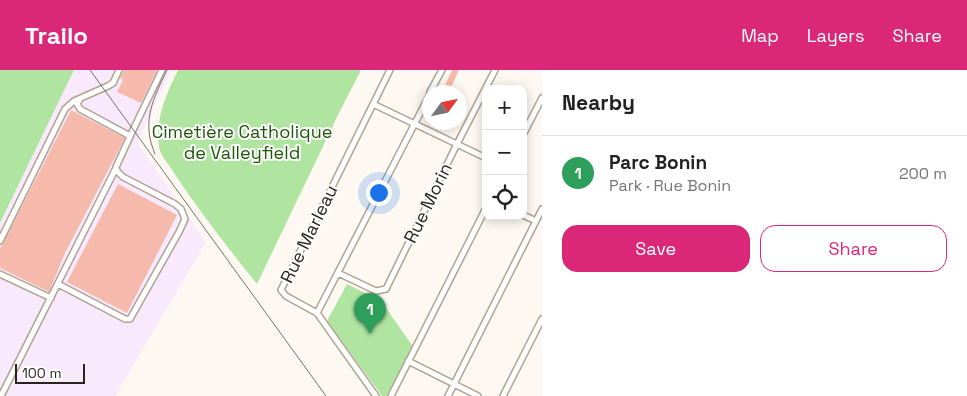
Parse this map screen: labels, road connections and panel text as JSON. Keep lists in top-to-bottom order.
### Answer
{
  "streets": {
    "street": ["Rue Morin", "Rue Marleau"]
  },
  "parks": ["Cimetière Catholique de Valleyfield"],
  "scale_bar": "100 m",
  "north": "top right",
  "page": {
    "header": "Trailo",
    "nav": ["Map", "Layers", "Share"],
    "heading": "Nearby",
    "map_buttons": ["+", "−"],
    "list": [
      {
        "mark": "1",
        "name": "Parc Bonin",
        "note": "Park · Rue Bonin",
        "value": "200 m"
      }
    ],
    "buttons": ["Save", "Share"],
    "pins": "1",
    "scale": "100 m"
  }
}
